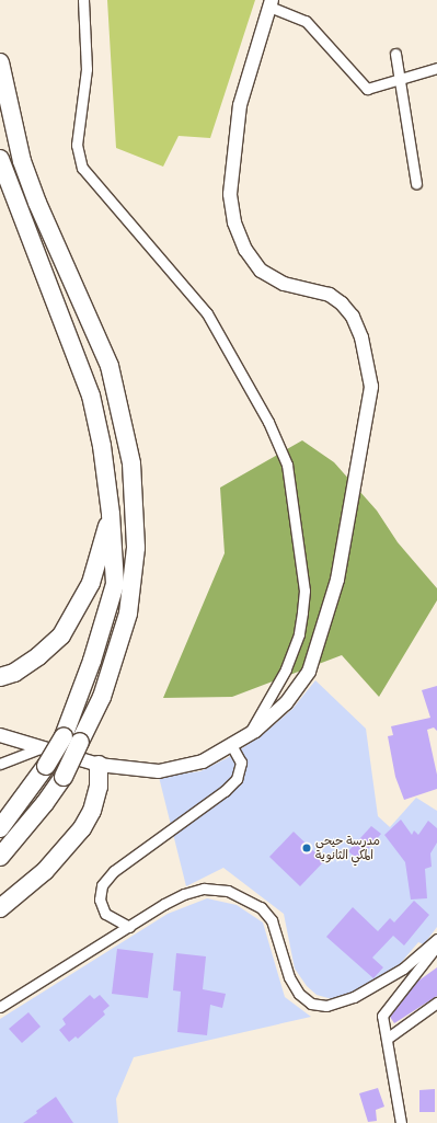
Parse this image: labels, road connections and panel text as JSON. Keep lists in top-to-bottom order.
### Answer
{
  "places": ["مدرسة حيحي المكي الثانوية"]
}
